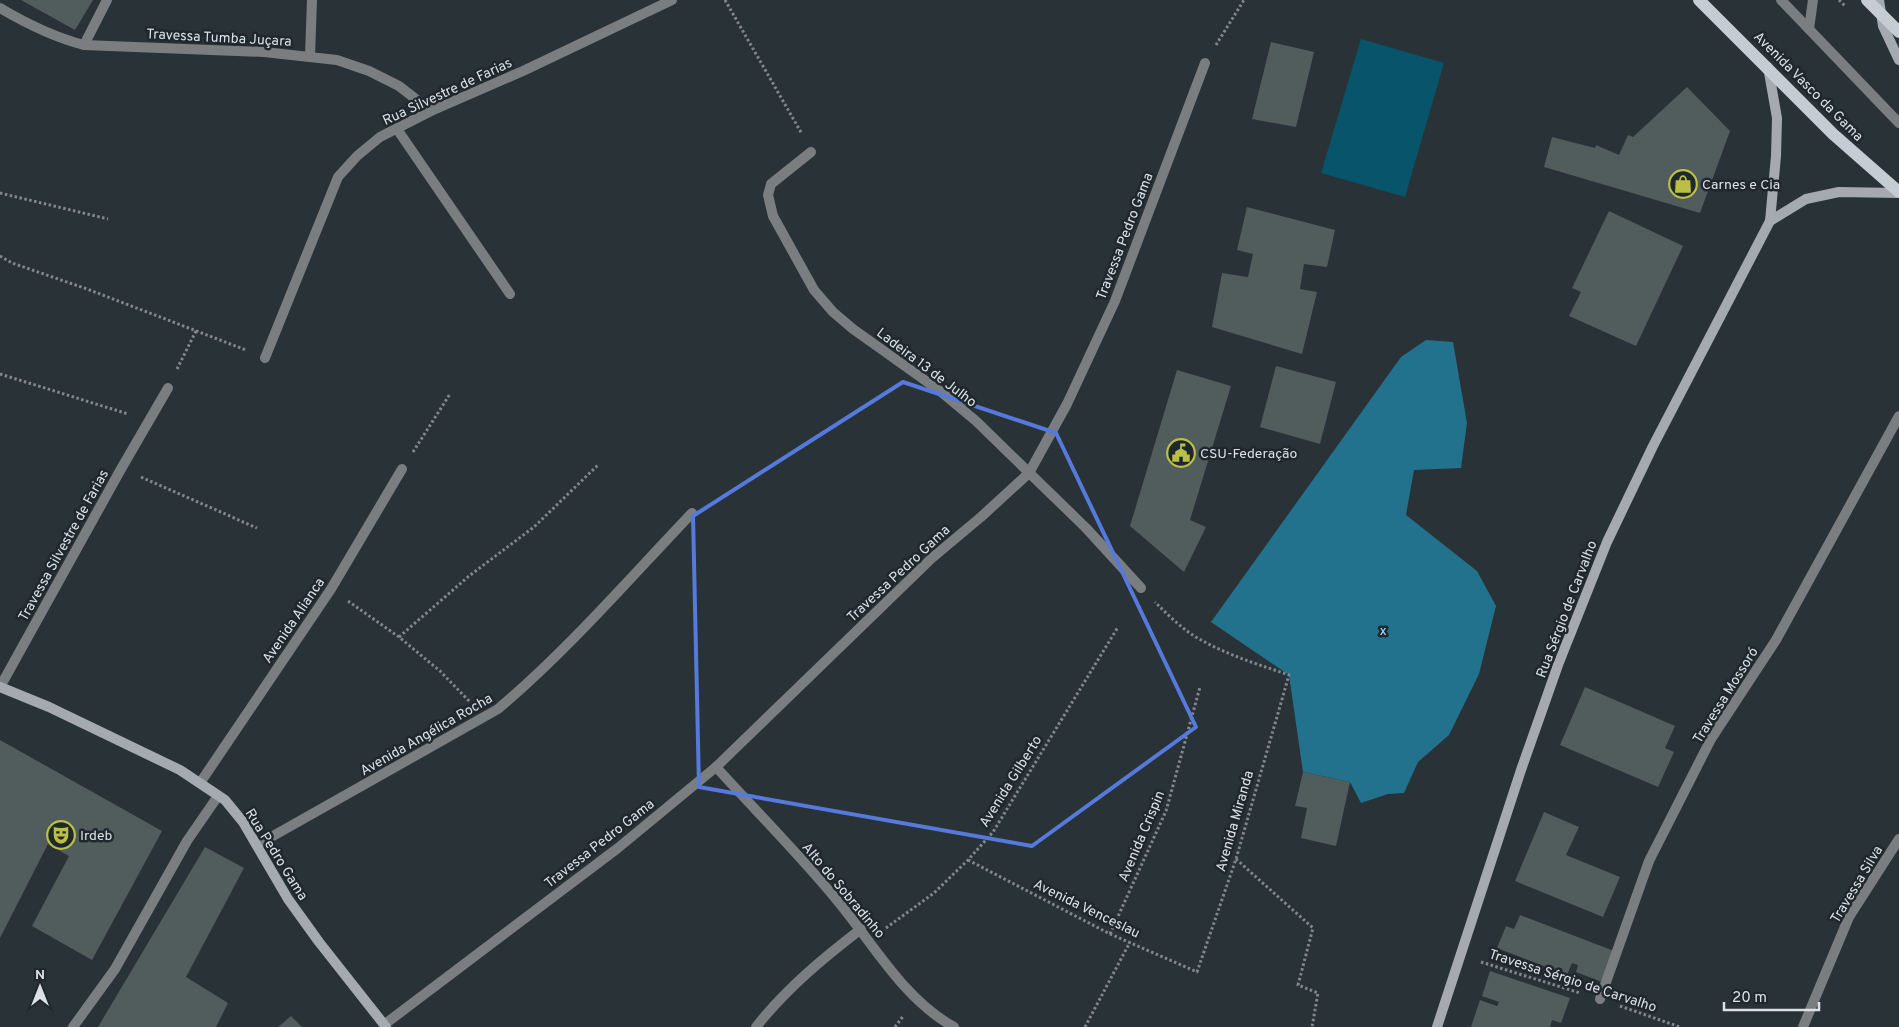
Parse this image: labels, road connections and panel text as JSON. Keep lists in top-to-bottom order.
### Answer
{
  "streets": {
    "main road": ["Avenida Vasco da Gama"],
    "street": [
      "Travessa Tumba Juçara",
      "Rua Silvestre de Farias",
      "Travessa Pedro Gama",
      "Ladeira 13 de Julho",
      "Travessa Silvestre de Farias",
      "Rua Sérgio de Carvalho",
      "Avenida Alianca",
      "Travessa Mossoró",
      "Avenida Angélica Rocha",
      "Rua Pedro Gama",
      "Travessa Silva",
      "Alto do Sobradinho"
    ],
    "path": [
      "Avenida Gilberto",
      "Avenida Miranda",
      "Avenida Crispin",
      "Avenida Venceslau",
      "Travessa Sérgio de Carvalho"
    ]
  },
  "crossings": [
    ["Travessa Tumba Juçara", "Rua Silvestre de Farias"],
    ["Avenida Vasco da Gama", "Rua Sérgio de Carvalho"],
    ["Travessa Pedro Gama", "Ladeira 13 de Julho"],
    ["Travessa Pedro Gama", "Rua Pedro Gama"],
    ["Travessa Pedro Gama", "Alto do Sobradinho"],
    ["Ladeira 13 de Julho", "Avenida Miranda"],
    ["Travessa Silvestre de Farias", "Rua Pedro Gama"],
    ["Rua Sérgio de Carvalho", "Travessa Sérgio de Carvalho"],
    ["Avenida Alianca", "Rua Pedro Gama"],
    ["Travessa Mossoró", "Travessa Sérgio de Carvalho"],
    ["Avenida Angélica Rocha", "Rua Pedro Gama"],
    ["Avenida Gilberto", "Alto do Sobradinho"],
    ["Avenida Gilberto", "Avenida Venceslau"],
    ["Avenida Miranda", "Avenida Venceslau"],
    ["Avenida Crispin", "Avenida Venceslau"]
  ],
  "parks": ["x"],
  "places": {
    "shop": ["Carnes e Cia"],
    "public building": ["CSU-Federação"],
    "theatre": ["Irdeb"]
  },
  "scale_bar": "20 m",
  "north": "top"
}
